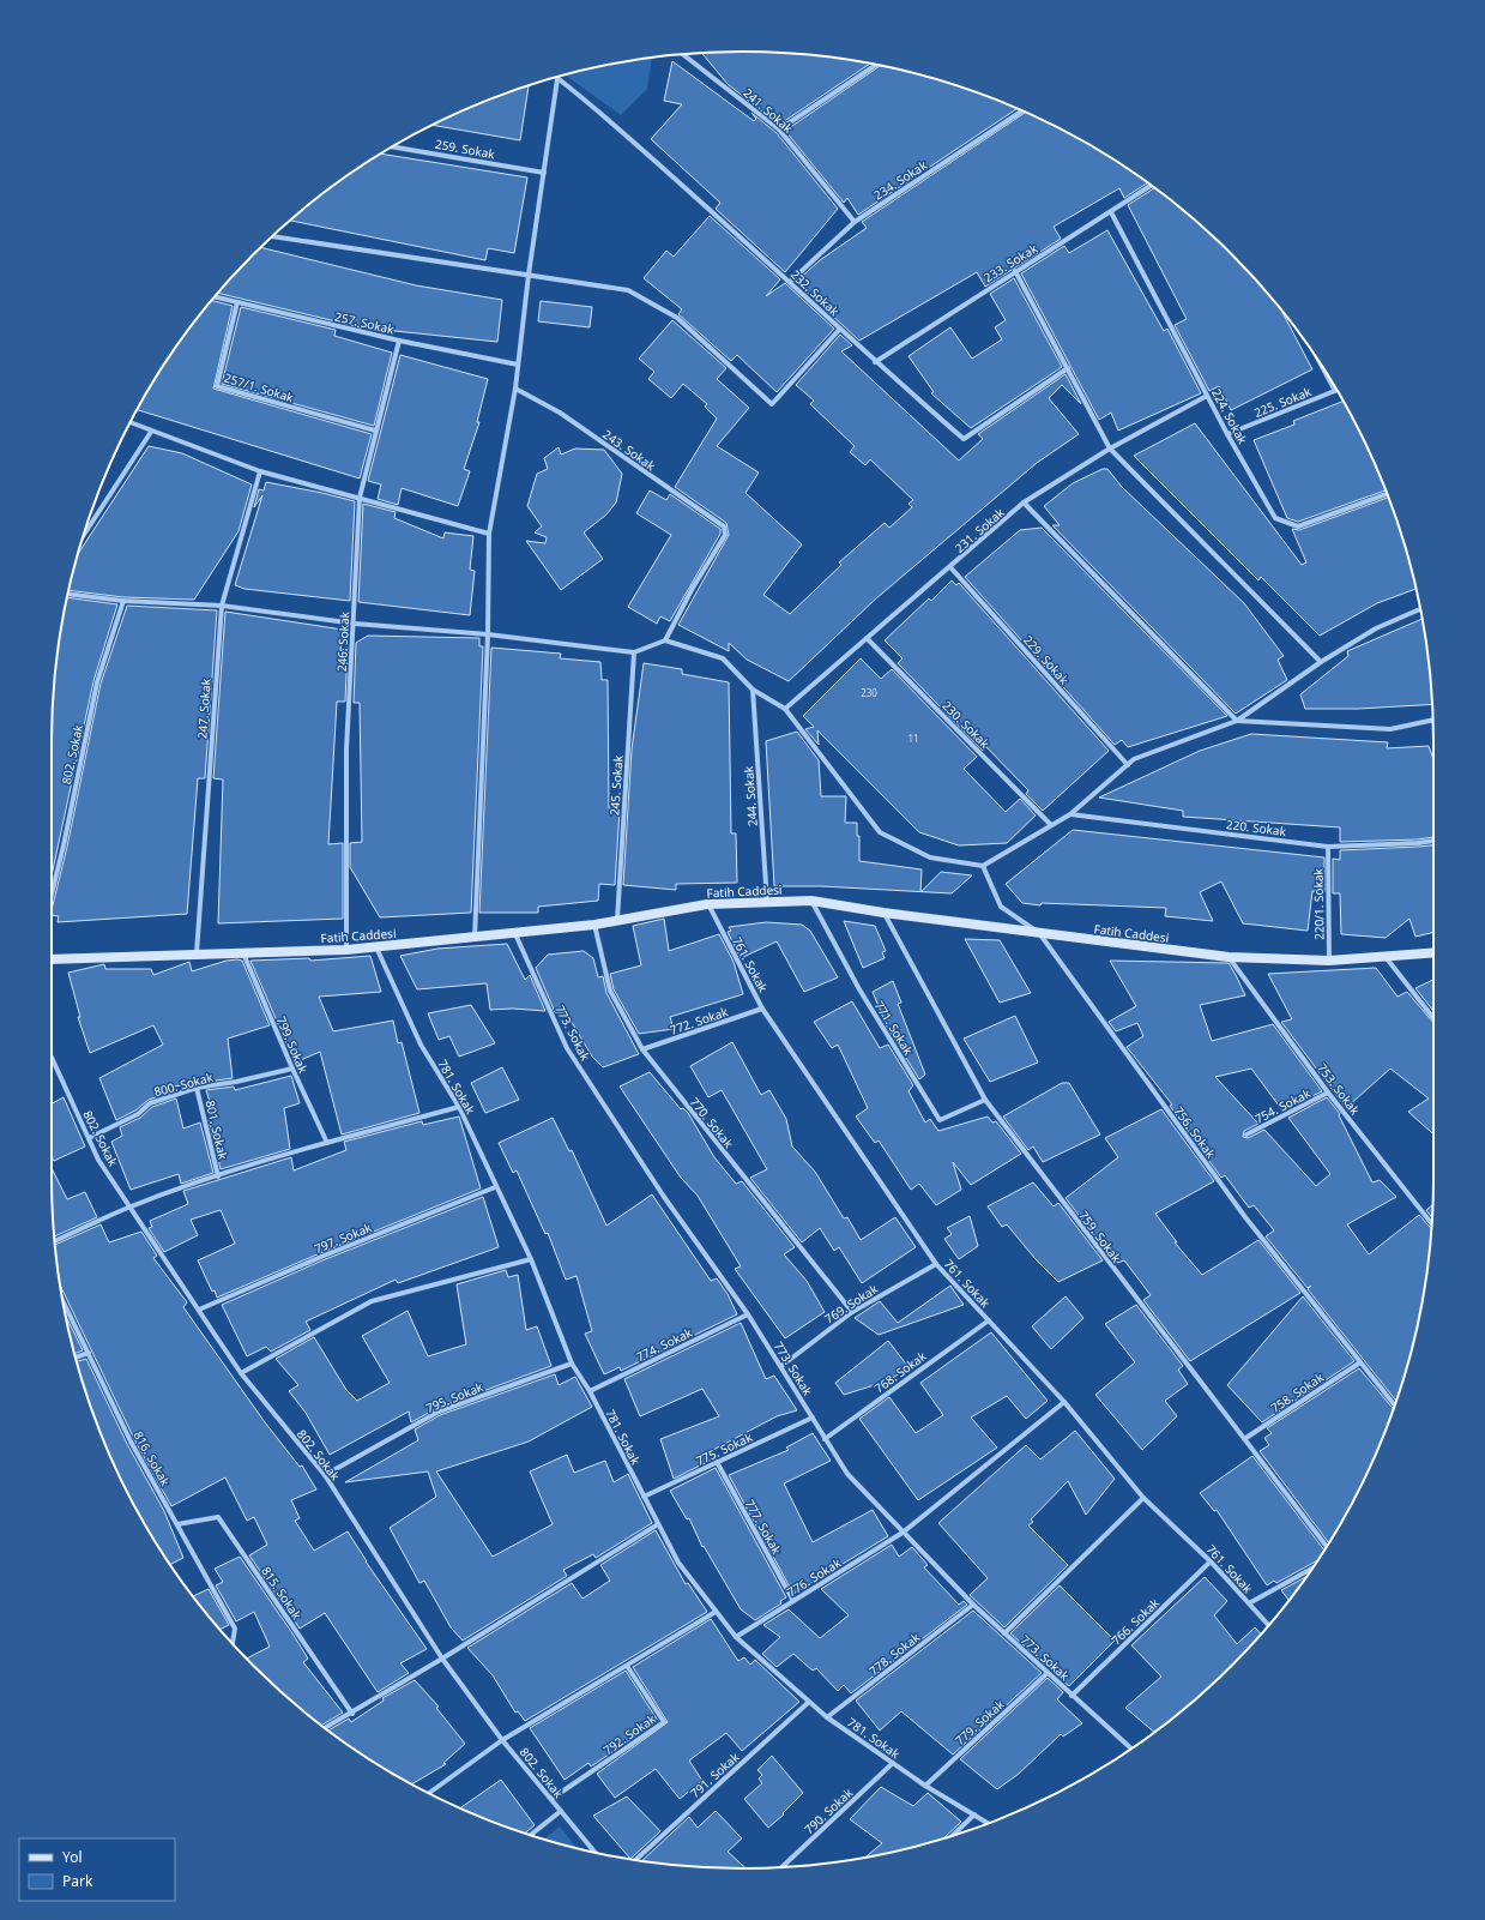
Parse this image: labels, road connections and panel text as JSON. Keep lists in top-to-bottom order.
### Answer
{
  "streets": {
    "main road": ["Fatih Caddesi"],
    "street": [
      "241. Sokak",
      "259. Sokak",
      "234. Sokak",
      "233. Sokak",
      "232. Sokak",
      "257. Sokak",
      "257/1. Sokak",
      "225. Sokak",
      "224. Sokak",
      "243. Sokak",
      "231. Sokak",
      "246. Sokak",
      "229. Sokak",
      "247. Sokak",
      "230. Sokak",
      "802. Sokak",
      "245. Sokak",
      "244. Sokak",
      "220. Sokak",
      "220/1. Sokak",
      "761. Sokak",
      "772. Sokak",
      "771. Sokak",
      "773. Sokak",
      "799. Sokak",
      "800. Sokak",
      "781. Sokak",
      "753. Sokak",
      "754. Sokak",
      "770. Sokak",
      "801. Sokak",
      "756. Sokak",
      "759. Sokak",
      "797. Sokak",
      "769. Sokak",
      "774. Sokak",
      "768. Sokak",
      "758. Sokak",
      "795. Sokak",
      "775. Sokak",
      "816. Sokak",
      "777. Sokak",
      "776. Sokak",
      "815. Sokak",
      "766. Sokak",
      "778. Sokak",
      "779. Sokak",
      "792. Sokak",
      "791. Sokak",
      "790. Sokak"
    ]
  },
  "crossings": [
    ["241. Sokak", "234. Sokak"],
    ["234. Sokak", "232. Sokak"],
    ["233. Sokak", "232. Sokak"],
    ["233. Sokak", "224. Sokak"],
    ["257. Sokak", "257/1. Sokak"],
    ["257. Sokak", "246. Sokak"],
    ["257/1. Sokak", "246. Sokak"],
    ["225. Sokak", "224. Sokak"],
    ["224. Sokak", "231. Sokak"],
    ["231. Sokak", "229. Sokak"],
    ["231. Sokak", "230. Sokak"],
    ["246. Sokak", "Fatih Caddesi"],
    ["247. Sokak", "Fatih Caddesi"],
    ["802. Sokak", "800. Sokak"],
    ["802. Sokak", "797. Sokak"],
    ["802. Sokak", "795. Sokak"],
    ["802. Sokak", "792. Sokak"],
    ["245. Sokak", "Fatih Caddesi"],
    ["244. Sokak", "Fatih Caddesi"],
    ["220. Sokak", "220/1. Sokak"],
    ["Fatih Caddesi", "220/1. Sokak"],
    ["Fatih Caddesi", "761. Sokak"],
    ["Fatih Caddesi", "771. Sokak"],
    ["Fatih Caddesi", "773. Sokak"],
    ["Fatih Caddesi", "799. Sokak"],
    ["Fatih Caddesi", "781. Sokak"],
    ["Fatih Caddesi", "753. Sokak"],
    ["Fatih Caddesi", "770. Sokak"],
    ["Fatih Caddesi", "756. Sokak"],
    ["Fatih Caddesi", "759. Sokak"],
    ["761. Sokak", "772. Sokak"],
    ["761. Sokak", "769. Sokak"],
    ["761. Sokak", "768. Sokak"],
    ["761. Sokak", "776. Sokak"],
    ["761. Sokak", "766. Sokak"],
    ["772. Sokak", "770. Sokak"],
    ["771. Sokak", "759. Sokak"],
    ["773. Sokak", "769. Sokak"],
    ["773. Sokak", "774. Sokak"],
    ["773. Sokak", "768. Sokak"],
    ["773. Sokak", "775. Sokak"],
    ["773. Sokak", "776. Sokak"],
    ["773. Sokak", "766. Sokak"],
    ["773. Sokak", "778. Sokak"],
    ["773. Sokak", "779. Sokak"],
    ["799. Sokak", "800. Sokak"],
    ["800. Sokak", "801. Sokak"],
    ["781. Sokak", "797. Sokak"],
    ["781. Sokak", "774. Sokak"],
    ["781. Sokak", "795. Sokak"],
    ["781. Sokak", "775. Sokak"],
    ["781. Sokak", "776. Sokak"],
    ["781. Sokak", "778. Sokak"],
    ["781. Sokak", "779. Sokak"],
    ["781. Sokak", "791. Sokak"],
    ["781. Sokak", "790. Sokak"],
    ["753. Sokak", "754. Sokak"],
    ["770. Sokak", "769. Sokak"],
    ["756. Sokak", "758. Sokak"],
    ["759. Sokak", "758. Sokak"],
    ["775. Sokak", "777. Sokak"],
    ["816. Sokak", "815. Sokak"],
    ["777. Sokak", "776. Sokak"]
  ],
  "house_numbers": ["230", "11"],
  "legend": ["Yol", "Park"]
}
